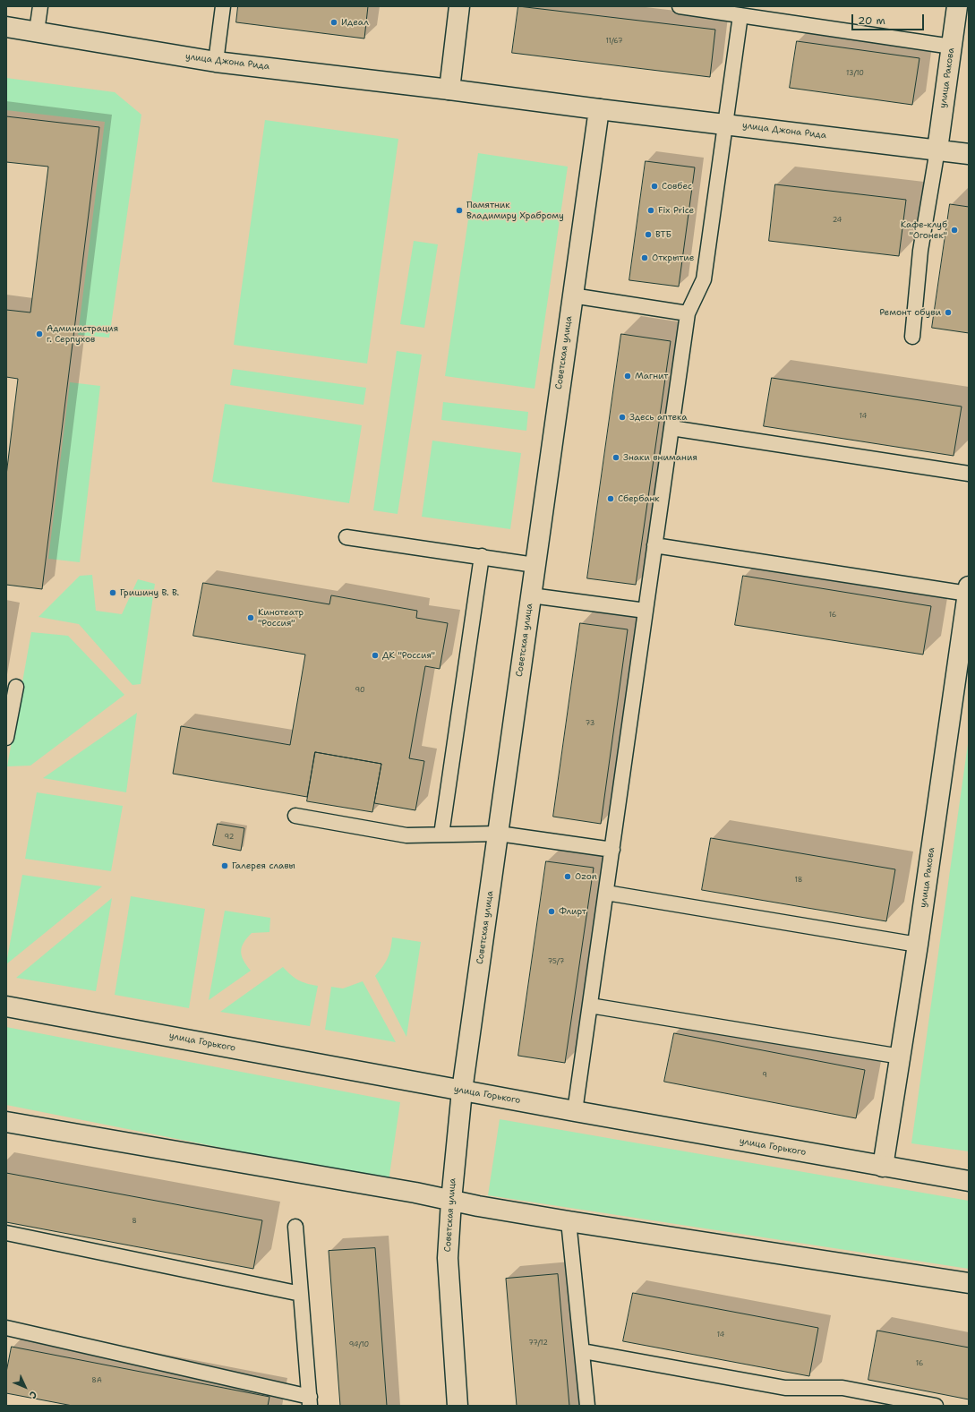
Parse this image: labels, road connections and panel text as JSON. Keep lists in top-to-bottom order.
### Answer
{
  "streets": {
    "street": [
      "улица Джона Рида",
      "улица Ракова",
      "Советская улица",
      "улица Горького"
    ]
  },
  "crossings": [
    ["улица Джона Рида", "улица Ракова"],
    ["улица Джона Рида", "Советская улица"],
    ["улица Ракова", "улица Горького"],
    ["Советская улица", "улица Горького"]
  ],
  "places": [
    "Идеал",
    "Совбес",
    "Памятник Владимиру Храброму",
    "Fix Price",
    "Кафе-клуб \"Огонек\"",
    "ВТБ",
    "Открытие",
    "Ремонт обуви",
    "Администрация г. Серпухов",
    "Магнит",
    "Здесь аптека",
    "Знаки внимания",
    "Сбербанк",
    "Гришину В. В.",
    "Кинотеатр \"Россия\"",
    "ДК \"Россия\"",
    "Галерея славы",
    "Ozon",
    "Флирт"
  ],
  "house_numbers": [
    "11/67",
    "13/10",
    "24",
    "14",
    "16",
    "90",
    "73",
    "92",
    "18",
    "75/7",
    "9",
    "8",
    "14",
    "77/12",
    "94/10",
    "16",
    "8А"
  ],
  "scale_bar": "20 m",
  "north": "bottom right"
}
